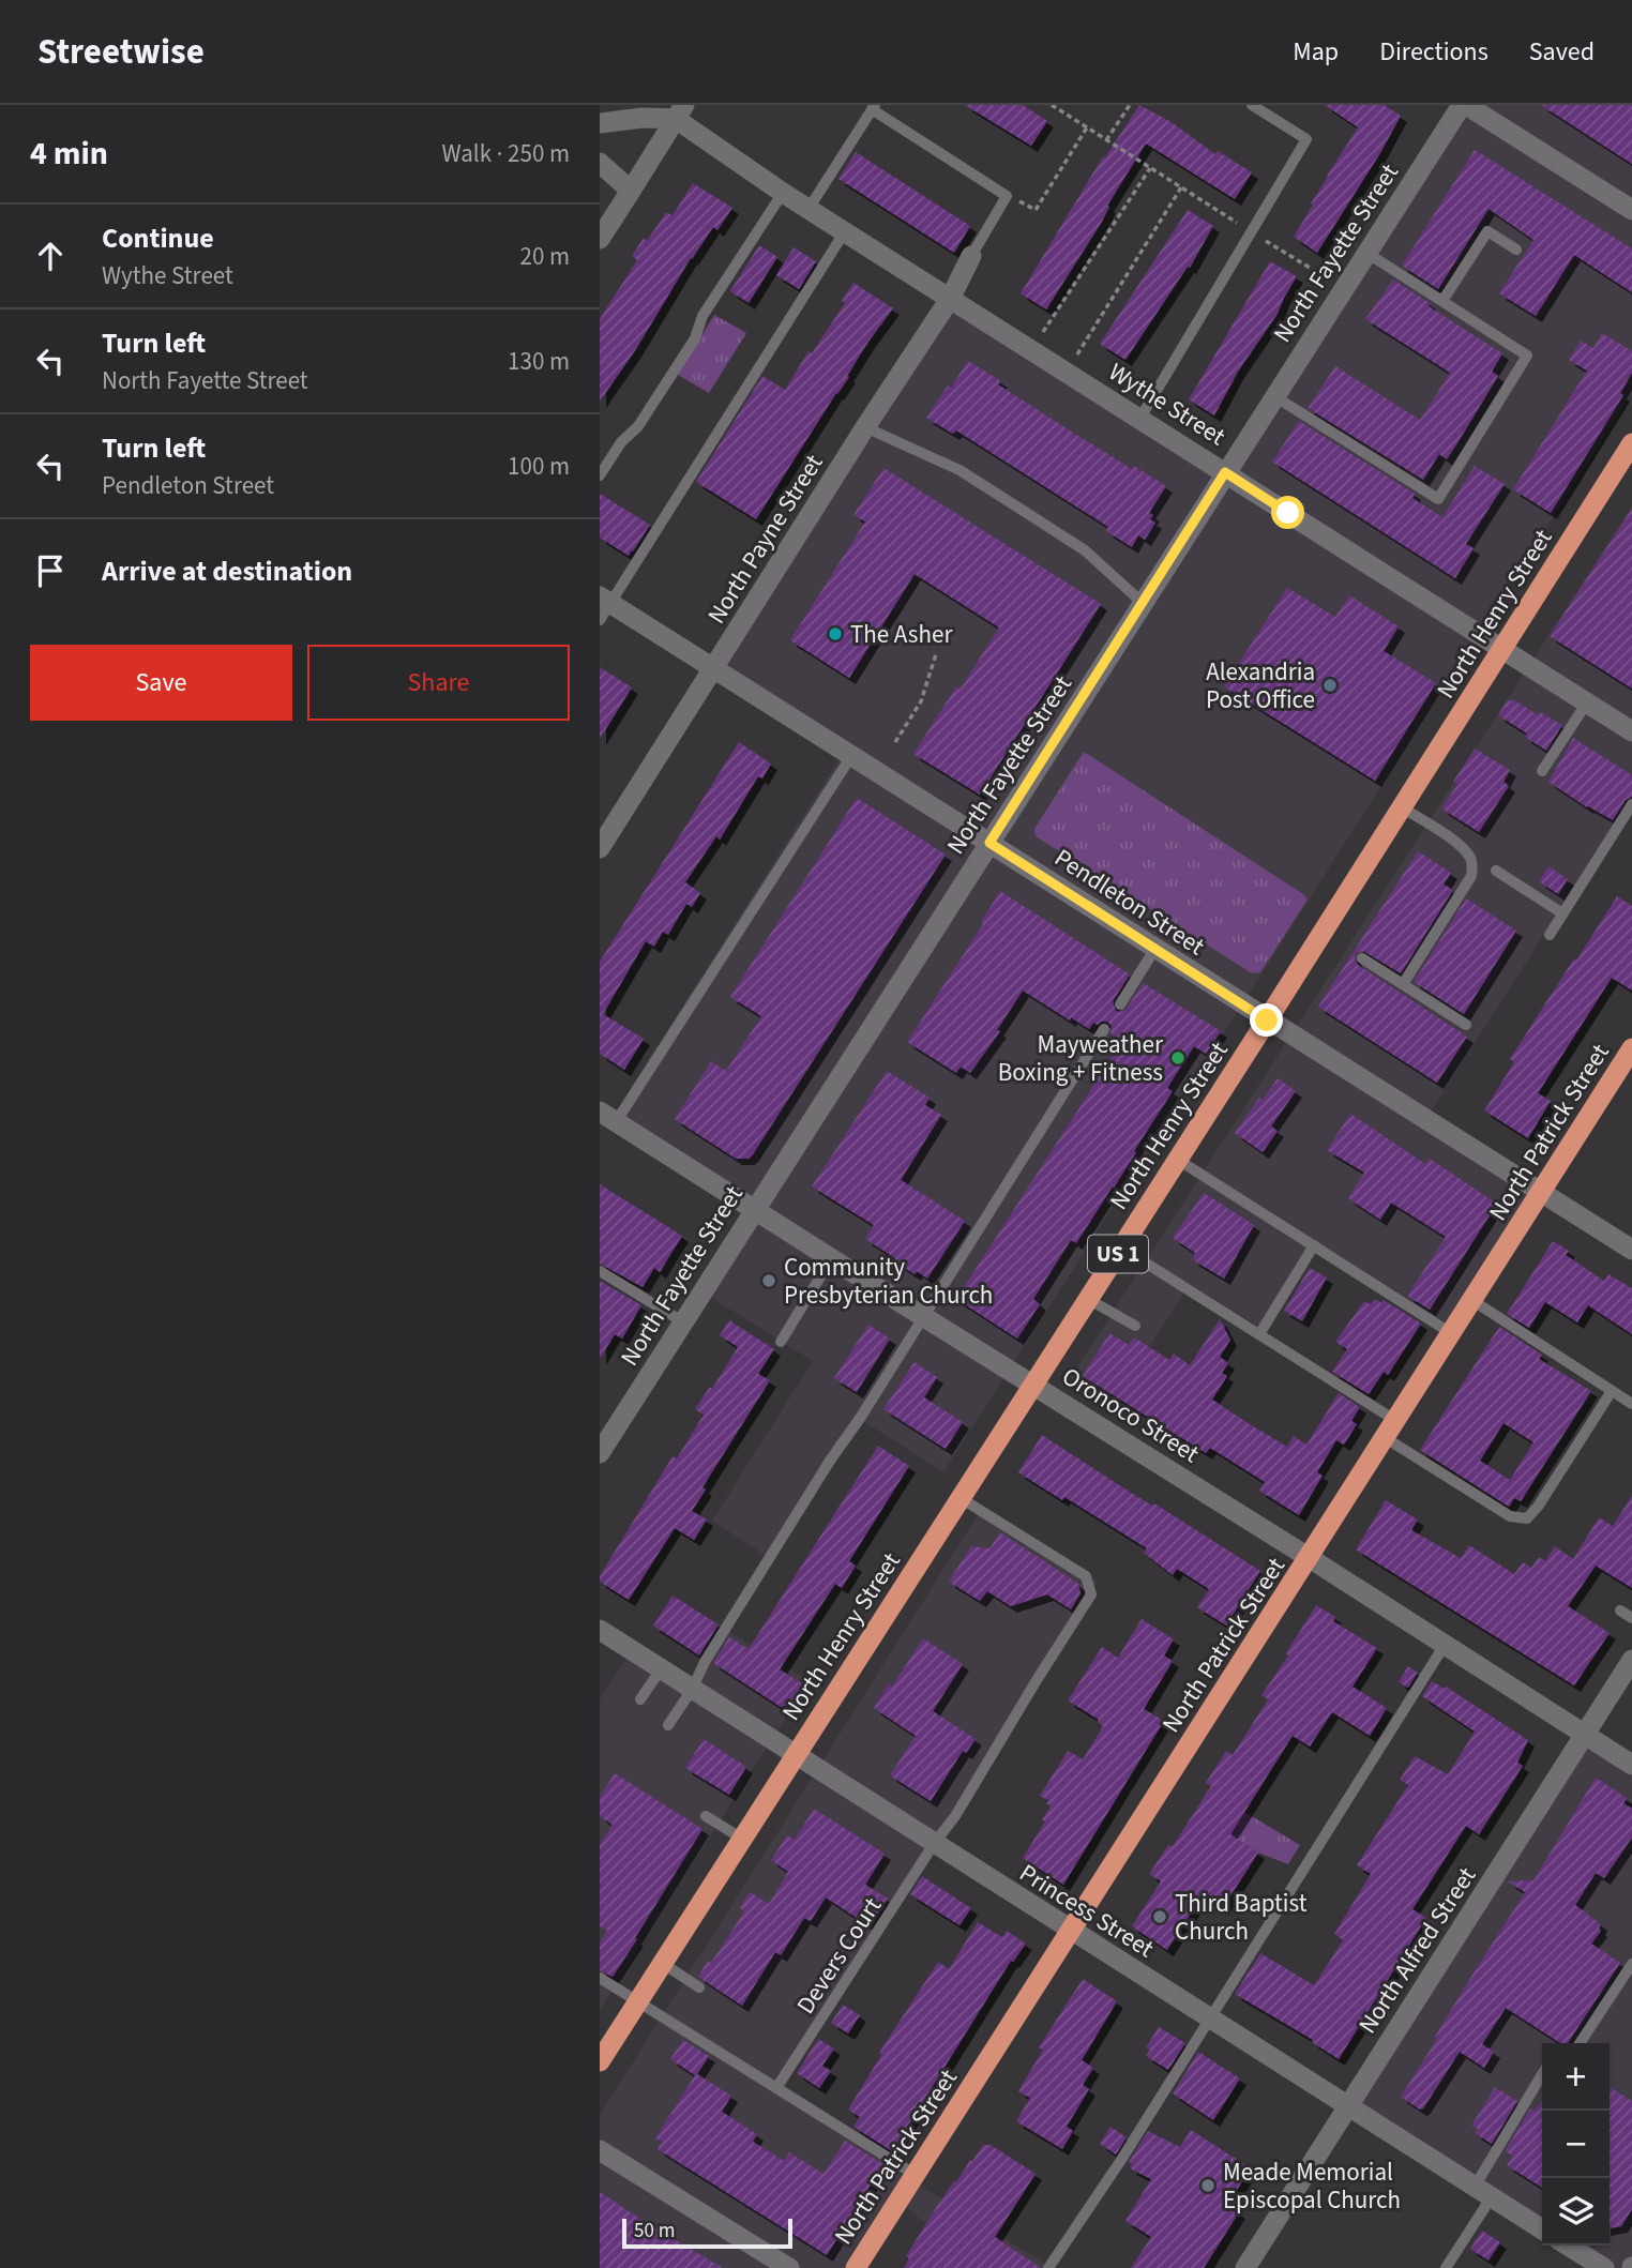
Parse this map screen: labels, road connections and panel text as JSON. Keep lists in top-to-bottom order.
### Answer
{
  "streets": {
    "highway": ["North Henry Street", "North Patrick Street", "US 1"],
    "street": [
      "North Fayette Street",
      "Wythe Street",
      "North Payne Street",
      "Pendleton Street",
      "Oronoco Street",
      "Princess Street",
      "North Alfred Street"
    ],
    "lane": ["Devers Court"]
  },
  "crossings": [
    ["North Fayette Street", "Wythe Street"],
    ["North Fayette Street", "Pendleton Street"],
    ["North Fayette Street", "Oronoco Street"],
    ["Wythe Street", "North Payne Street"],
    ["Wythe Street", "North Henry Street"],
    ["North Payne Street", "Pendleton Street"],
    ["North Henry Street", "Pendleton Street"],
    ["North Henry Street", "Oronoco Street"],
    ["North Henry Street", "Princess Street"],
    ["North Henry Street", "Devers Court"],
    ["Pendleton Street", "North Patrick Street"],
    ["North Patrick Street", "Oronoco Street"],
    ["North Patrick Street", "Princess Street"],
    ["Oronoco Street", "North Alfred Street"],
    ["Princess Street", "North Alfred Street"],
    ["Princess Street", "Devers Court"]
  ],
  "places": [
    "The Asher",
    "Alexandria Post Office",
    "Mayweather Boxing + Fitness",
    "Community Presbyterian Church",
    "Third Baptist Church",
    "Meade Memorial Episcopal Church"
  ],
  "scale_bar": "50 m",
  "page": {
    "header": "Streetwise",
    "nav": ["Map", "Directions", "Saved"],
    "heading": ["4 min", "Walk · 250 m"],
    "list": [
      ["Continue", "Wythe Street", "20 m"],
      ["Turn left", "North Fayette Street", "130 m"],
      ["Turn left", "Pendleton Street", "100 m"],
      "Arrive at destination"
    ],
    "buttons": ["Save", "Share"],
    "map_buttons": ["+", "−"],
    "scale": "50 m"
  }
}
